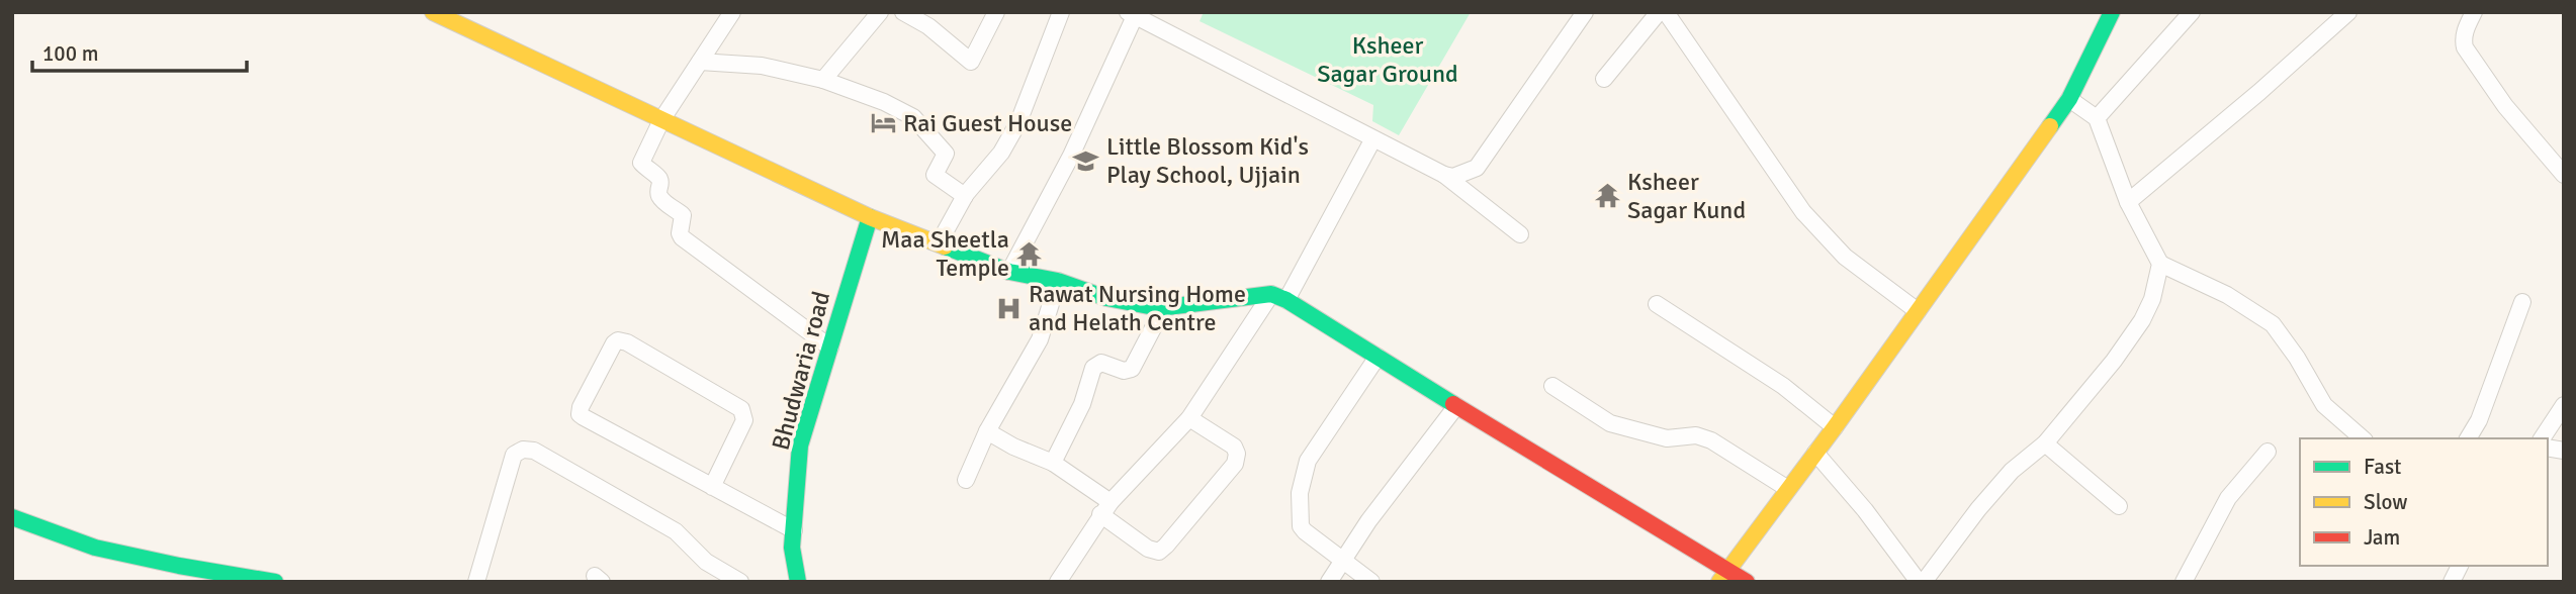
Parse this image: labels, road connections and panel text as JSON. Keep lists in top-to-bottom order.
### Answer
{
  "streets": {
    "street": ["Bhudwaria road"]
  },
  "parks": ["Ksheer Sagar Ground"],
  "places": {
    "hotel": ["Rai Guest House"],
    "school or university": ["Little Blossom Kid's Play School, Ujjain"],
    "temple": ["Ksheer Sagar Kund", "Maa Sheetla Temple"],
    "hospital": ["Rawat Nursing Home and Helath Centre"]
  },
  "legend": ["Fast", "Slow", "Jam"],
  "scale_bar": "100 m"
}
